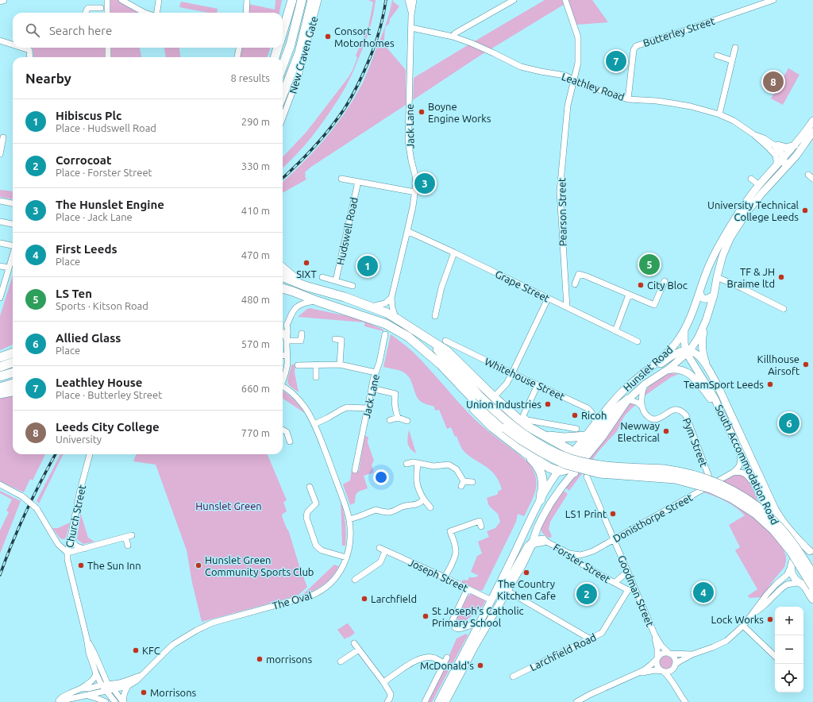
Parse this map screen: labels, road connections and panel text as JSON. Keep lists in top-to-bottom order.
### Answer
{
  "streets": {
    "main road": ["Hunslet Road", "South Accommodation Road"],
    "street": [
      "Butterley Street",
      "New Craven Gate",
      "Leathley Road",
      "Jack Lane",
      "Pearson Street",
      "Hudswell Road",
      "Grape Street",
      "Whitehouse Street",
      "Pym Street",
      "Church Street",
      "Donisthorpe Street",
      "Forster Street",
      "Joseph Street",
      "Goodman Street",
      "The Oval",
      "Larchfield Road"
    ]
  },
  "crossings": [
    ["Butterley Street", "Leathley Road"],
    ["Leathley Road", "Jack Lane"],
    ["Leathley Road", "Pearson Street"],
    ["Leathley Road", "Hunslet Road"],
    ["Jack Lane", "Grape Street"],
    ["Pearson Street", "Grape Street"],
    ["Hunslet Road", "Whitehouse Street"],
    ["Hunslet Road", "Pym Street"],
    ["Hunslet Road", "South Accommodation Road"],
    ["Hunslet Road", "Forster Street"],
    ["Hunslet Road", "Joseph Street"],
    ["Pym Street", "Donisthorpe Street"],
    ["South Accommodation Road", "Donisthorpe Street"],
    ["Church Street", "The Oval"],
    ["Donisthorpe Street", "Forster Street"],
    ["Donisthorpe Street", "Goodman Street"],
    ["Forster Street", "Larchfield Road"]
  ],
  "parks": ["Hunslet Green"],
  "places": [
    "Consort Motorhomes",
    "Boyne Engine Works",
    "University Technical College Leeds",
    "SIXT",
    "TF & JH Braime ltd",
    "City Bloc",
    "Killhouse Airsoft",
    "TeamSport Leeds",
    "Union Industries",
    "Ricoh",
    "Newway Electrical",
    "LS1 Print",
    "The Sun Inn",
    "Hunslet Green Community Sports Club",
    "The Country Kitchen Cafe",
    "Larchfield",
    "St Joseph's Catholic Primary School",
    "Lock Works",
    "KFC",
    "morrisons",
    "McDonald's",
    "Morrisons"
  ],
  "page": {
    "search": "Search here",
    "pins": [
      "7",
      "8",
      "3",
      "5",
      "1",
      "6",
      "4",
      "2"
    ],
    "heading": ["Nearby", "8 results"],
    "list": [
      {
        "mark": "1",
        "name": "Hibiscus Plc",
        "note": "Place · Hudswell Road",
        "value": "290 m"
      },
      {
        "mark": "2",
        "name": "Corrocoat",
        "note": "Place · Forster Street",
        "value": "330 m"
      },
      {
        "mark": "3",
        "name": "The Hunslet Engine",
        "note": "Place · Jack Lane",
        "value": "410 m"
      },
      {
        "mark": "4",
        "name": "First Leeds",
        "note": "Place",
        "value": "470 m"
      },
      {
        "mark": "5",
        "name": "LS Ten",
        "note": "Sports · Kitson Road",
        "value": "480 m"
      },
      {
        "mark": "6",
        "name": "Allied Glass",
        "note": "Place",
        "value": "570 m"
      },
      {
        "mark": "7",
        "name": "Leathley House",
        "note": "Place · Butterley Street",
        "value": "660 m"
      },
      {
        "mark": "8",
        "name": "Leeds City College",
        "note": "University",
        "value": "770 m"
      }
    ],
    "map_buttons": ["+", "−"]
  }
}
